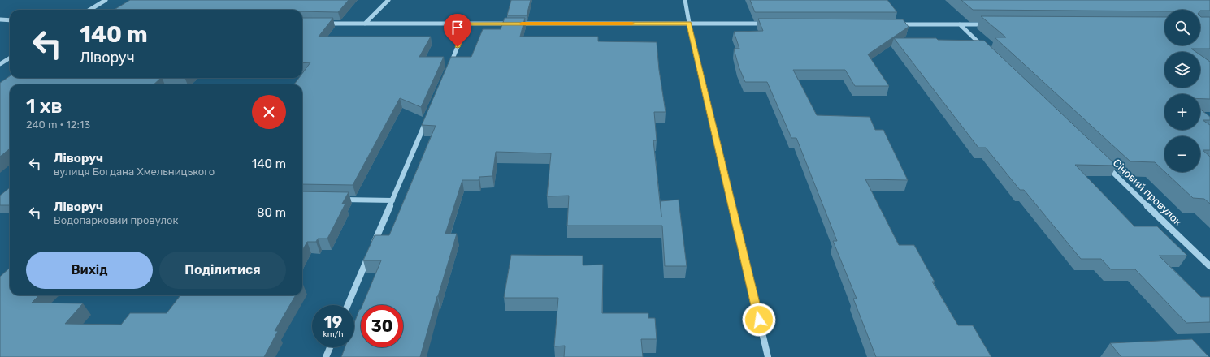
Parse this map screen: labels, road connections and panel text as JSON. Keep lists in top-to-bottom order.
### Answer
{
  "streets": {
    "street": ["Січовий провулок"]
  },
  "page": {
    "map_buttons": ["+", "−"],
    "turn": ["140 m", "Ліворуч"],
    "heading": ["1 хв", "240 m · 12:13"],
    "list": [
      {
        "name": "Ліворуч",
        "note": "вулиця Богдана Хмельницького",
        "value": "140 m"
      },
      {
        "name": "Ліворуч",
        "note": "Водопарковий провулок",
        "value": "80 m"
      }
    ],
    "buttons": ["Вихід", "Поділитися"],
    "speed": "19 km/h",
    "limit": "30"
  }
}
